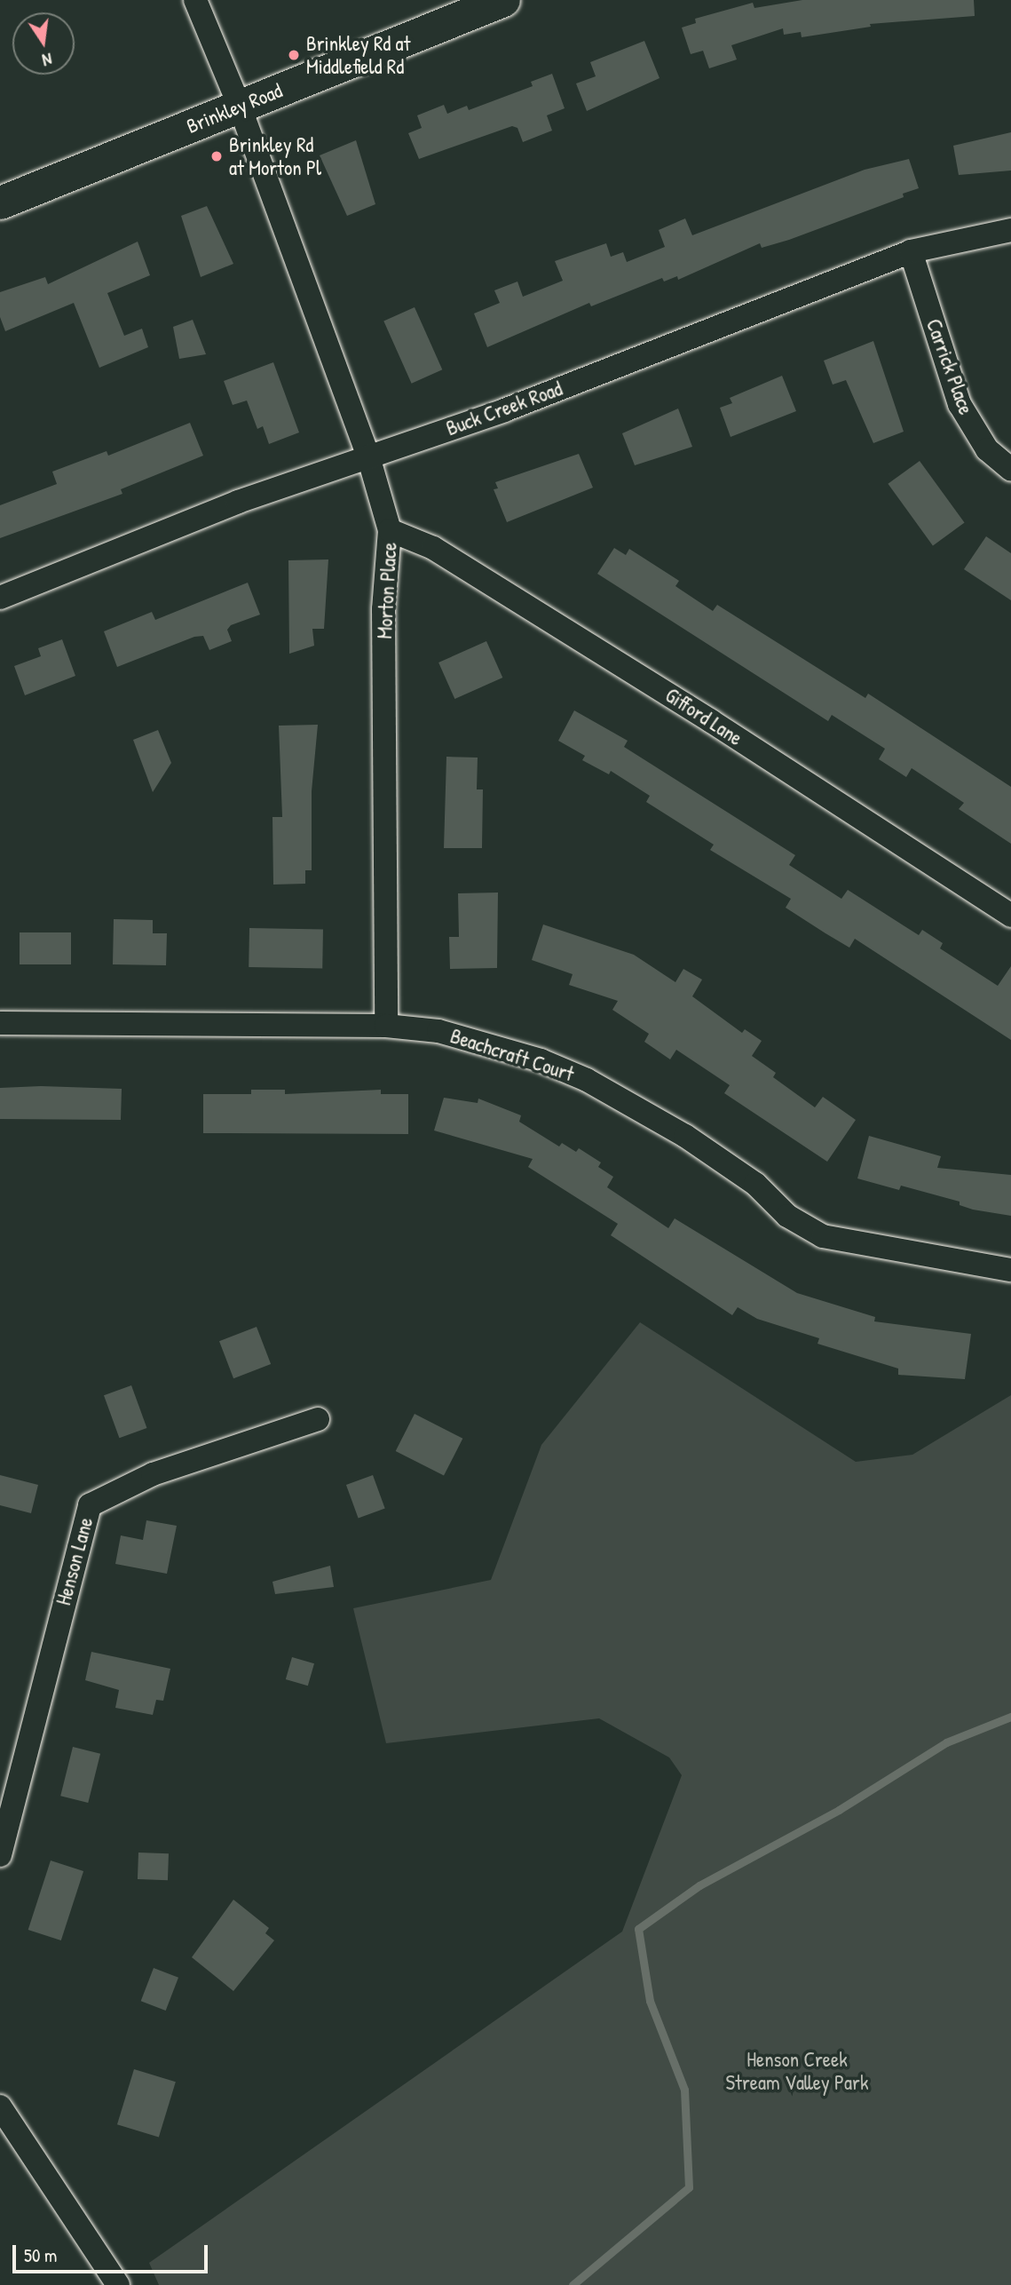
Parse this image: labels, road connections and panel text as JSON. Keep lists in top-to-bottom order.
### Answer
{
  "streets": {
    "main road": ["Brinkley Road"],
    "street": [
      "Carrick Place",
      "Buck Creek Road",
      "Morton Place",
      "Gifford Lane",
      "Beachcraft Court",
      "Henson Lane"
    ]
  },
  "crossings": [
    ["Brinkley Road", "Morton Place"],
    ["Carrick Place", "Buck Creek Road"],
    ["Buck Creek Road", "Morton Place"],
    ["Morton Place", "Gifford Lane"],
    ["Morton Place", "Beachcraft Court"]
  ],
  "parks": ["Henson Creek Stream Valley Park"],
  "places": ["Brinkley Rd at Middlefield Rd", "Brinkley Rd at Morton Pl"],
  "scale_bar": "50 m",
  "north": "bottom"
}
